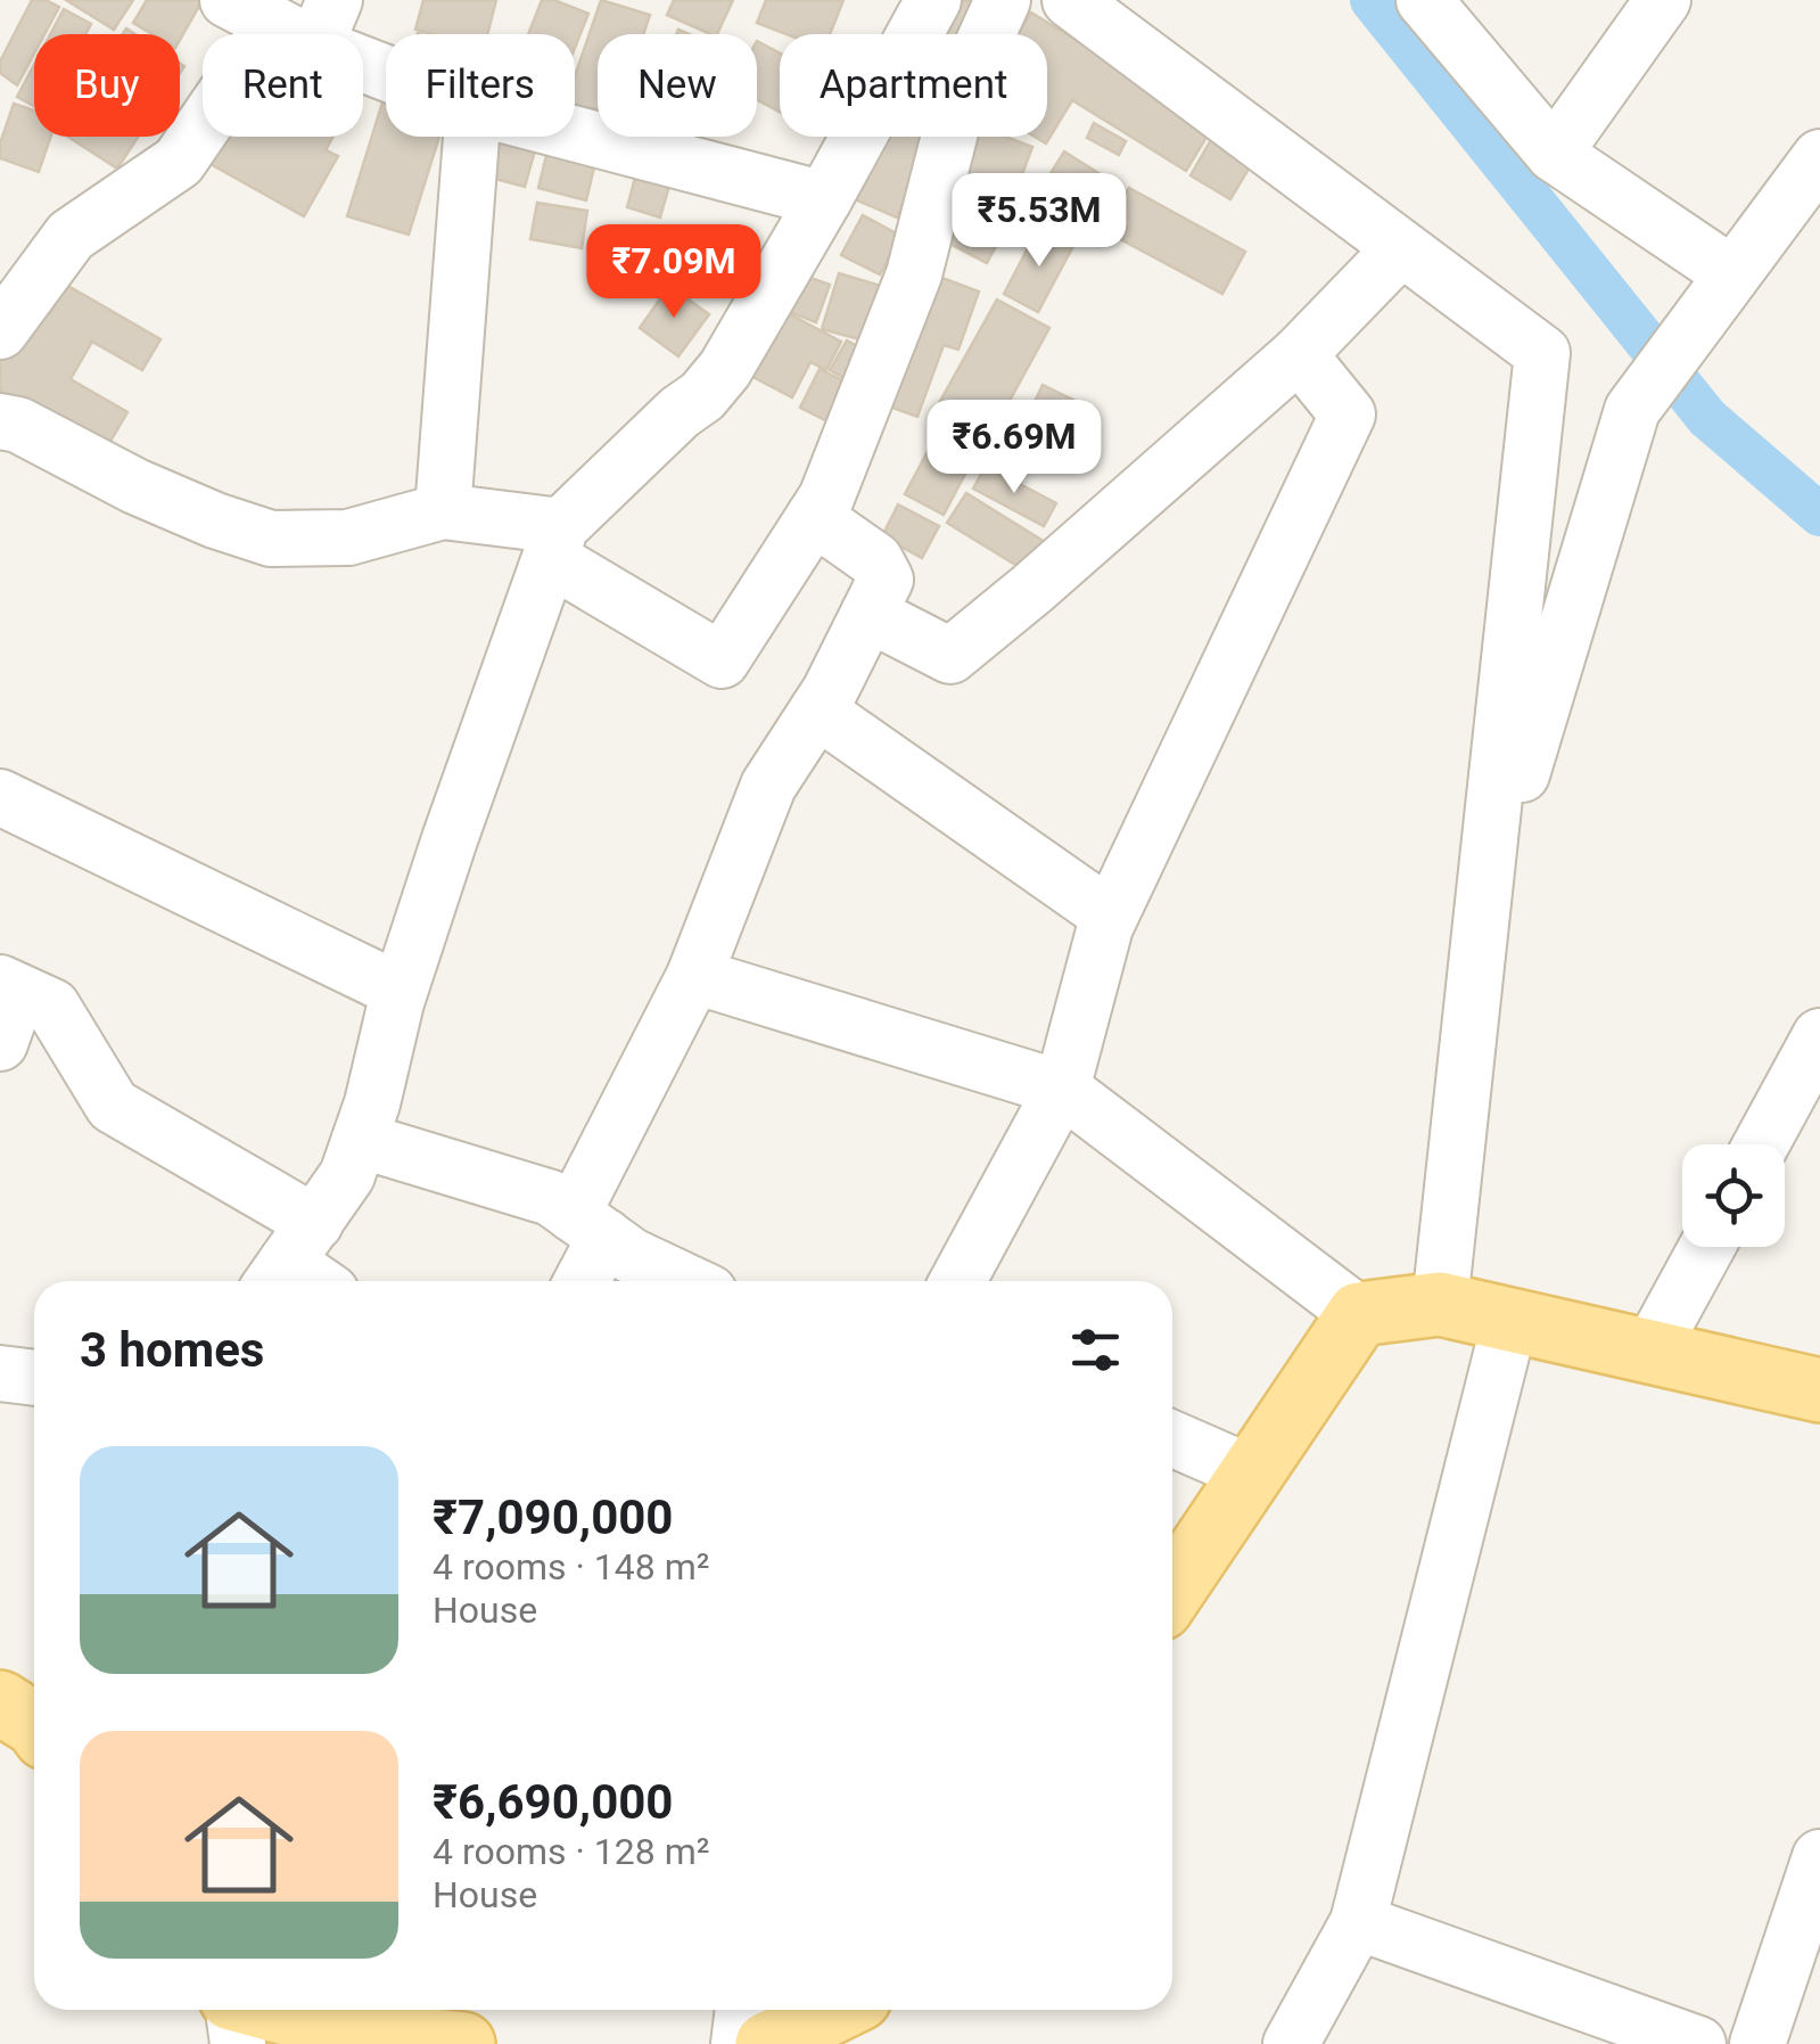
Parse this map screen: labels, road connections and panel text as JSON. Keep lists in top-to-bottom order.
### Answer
{
  "page": {
    "chip": [
      "Buy",
      "Rent",
      "Filters",
      "New",
      "Apartment"
    ],
    "price": ["₹5.53M", "₹7.09M", "₹6.69M"],
    "heading": "3 homes",
    "list": [
      {
        "name": "₹7,090,000",
        "note": "4 rooms · 148 m² · House"
      },
      {
        "name": "₹6,690,000",
        "note": "4 rooms · 128 m² · House"
      }
    ]
  }
}
